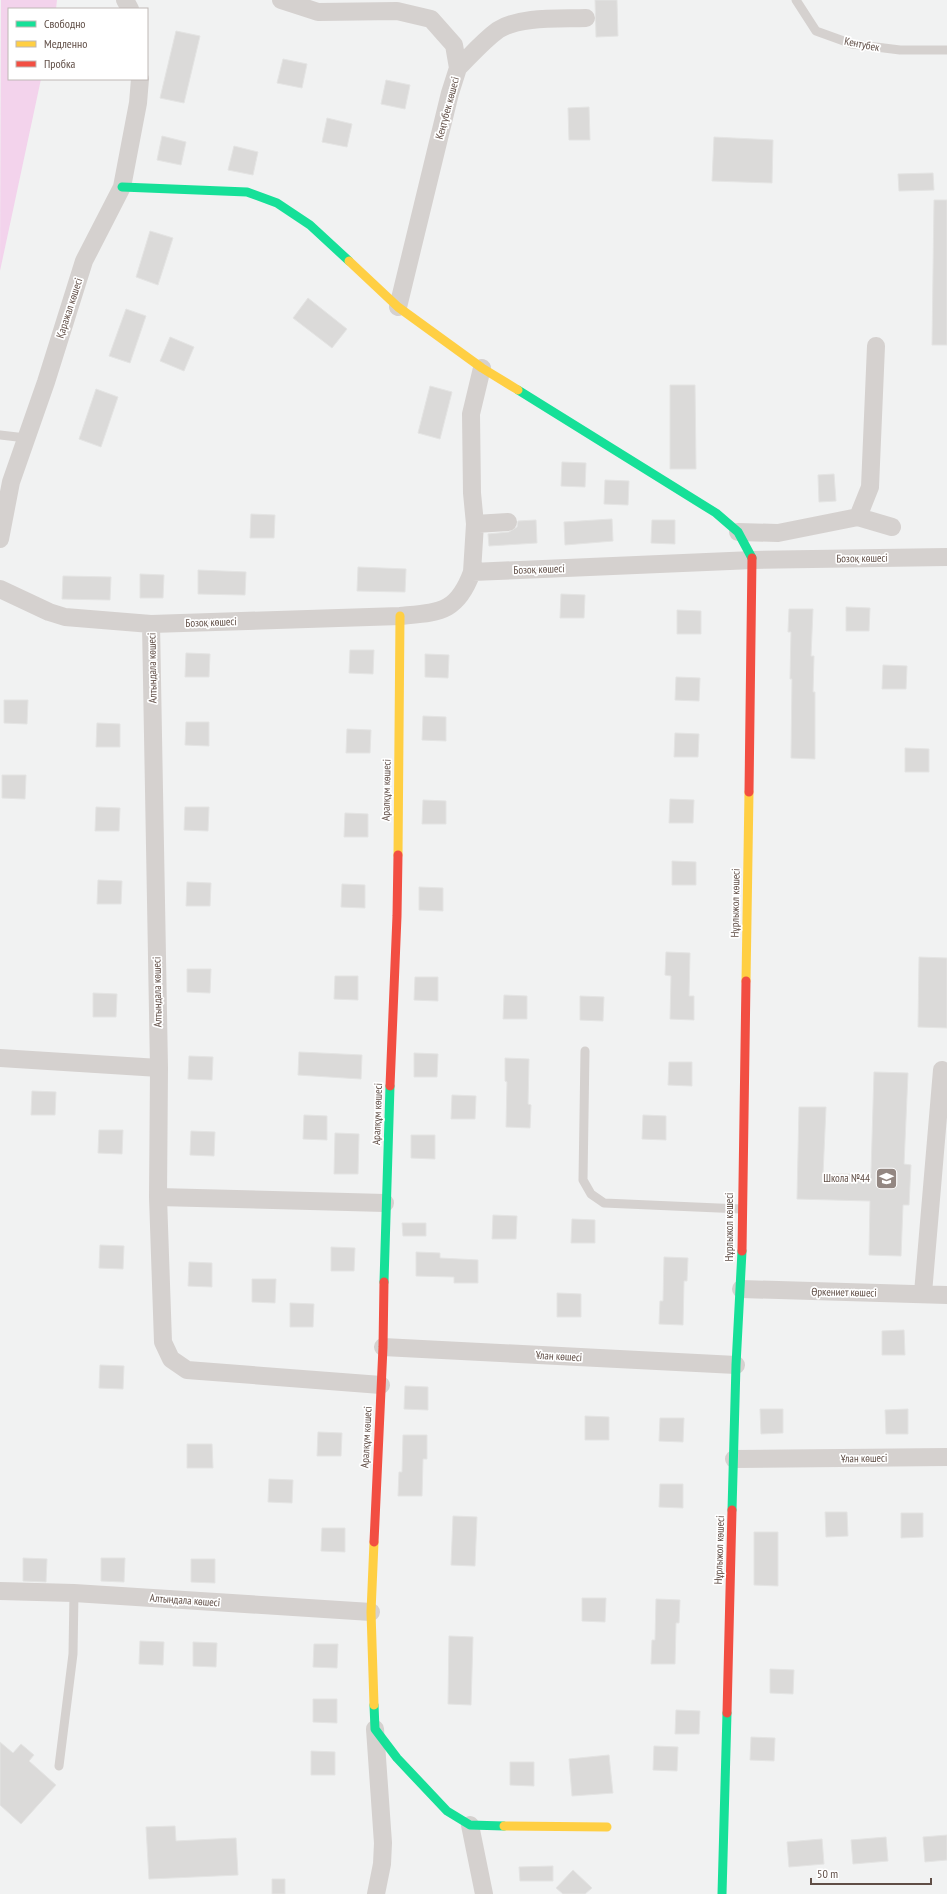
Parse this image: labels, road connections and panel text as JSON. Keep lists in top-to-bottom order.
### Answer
{
  "streets": {
    "street": [
      "Кеңтүбек көшесі",
      "Қаражал көшесі",
      "Бозоқ көшесі",
      "Алтындала көшесі",
      "Аралқұм көшесі",
      "Нұрлыжол көшесі",
      "Өркениет көшесі",
      "Ұлан көшесі"
    ],
    "lane": ["Кентубек"]
  },
  "crossings": [
    ["Бозоқ көшесі", "Алтындала көшесі"],
    ["Бозоқ көшесі", "Аралқұм көшесі"],
    ["Бозоқ көшесі", "Нұрлыжол көшесі"],
    ["Алтындала көшесі", "Аралқұм көшесі"],
    ["Аралқұм көшесі", "Ұлан көшесі"],
    ["Нұрлыжол көшесі", "Өркениет көшесі"],
    ["Нұрлыжол көшесі", "Ұлан көшесі"]
  ],
  "places": {
    "school or university": ["Школа №44"]
  },
  "legend": ["Свободно", "Медленно", "Пробка"],
  "scale_bar": "50 m"
}
